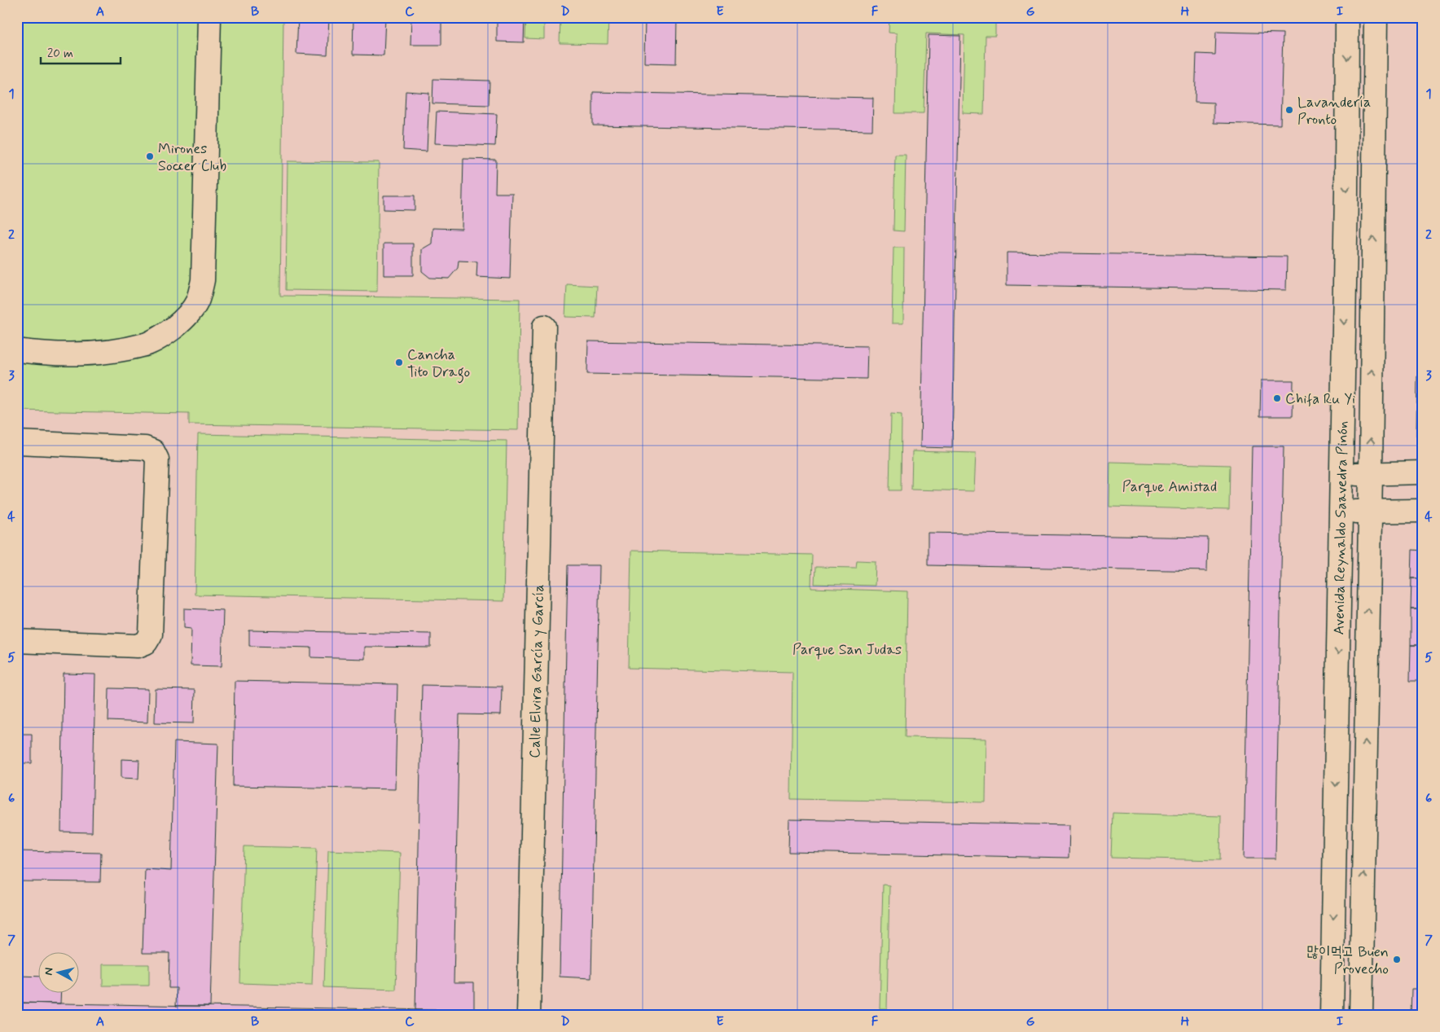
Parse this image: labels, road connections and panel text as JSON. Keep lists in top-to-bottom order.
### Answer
{
  "streets": {
    "street": ["Avenida Reynaldo Saavedra Pinón", "Calle Elvira García y García"]
  },
  "parks": ["Parque Amistad", "Parque San Judas"],
  "places": [
    "Lavandería Pronto",
    "Mirones Soccer Club",
    "Cancha Tito Drago",
    "Chifa Ru Yi",
    "많이먹고 Buen Provecho"
  ],
  "scale_bar": "20 m",
  "north": "left",
  "grid": {
    "columns": [
      "A",
      "B",
      "C",
      "D",
      "E",
      "F",
      "G",
      "H",
      "I"
    ],
    "rows": [
      "1",
      "2",
      "3",
      "4",
      "5",
      "6",
      "7"
    ]
  }
}
